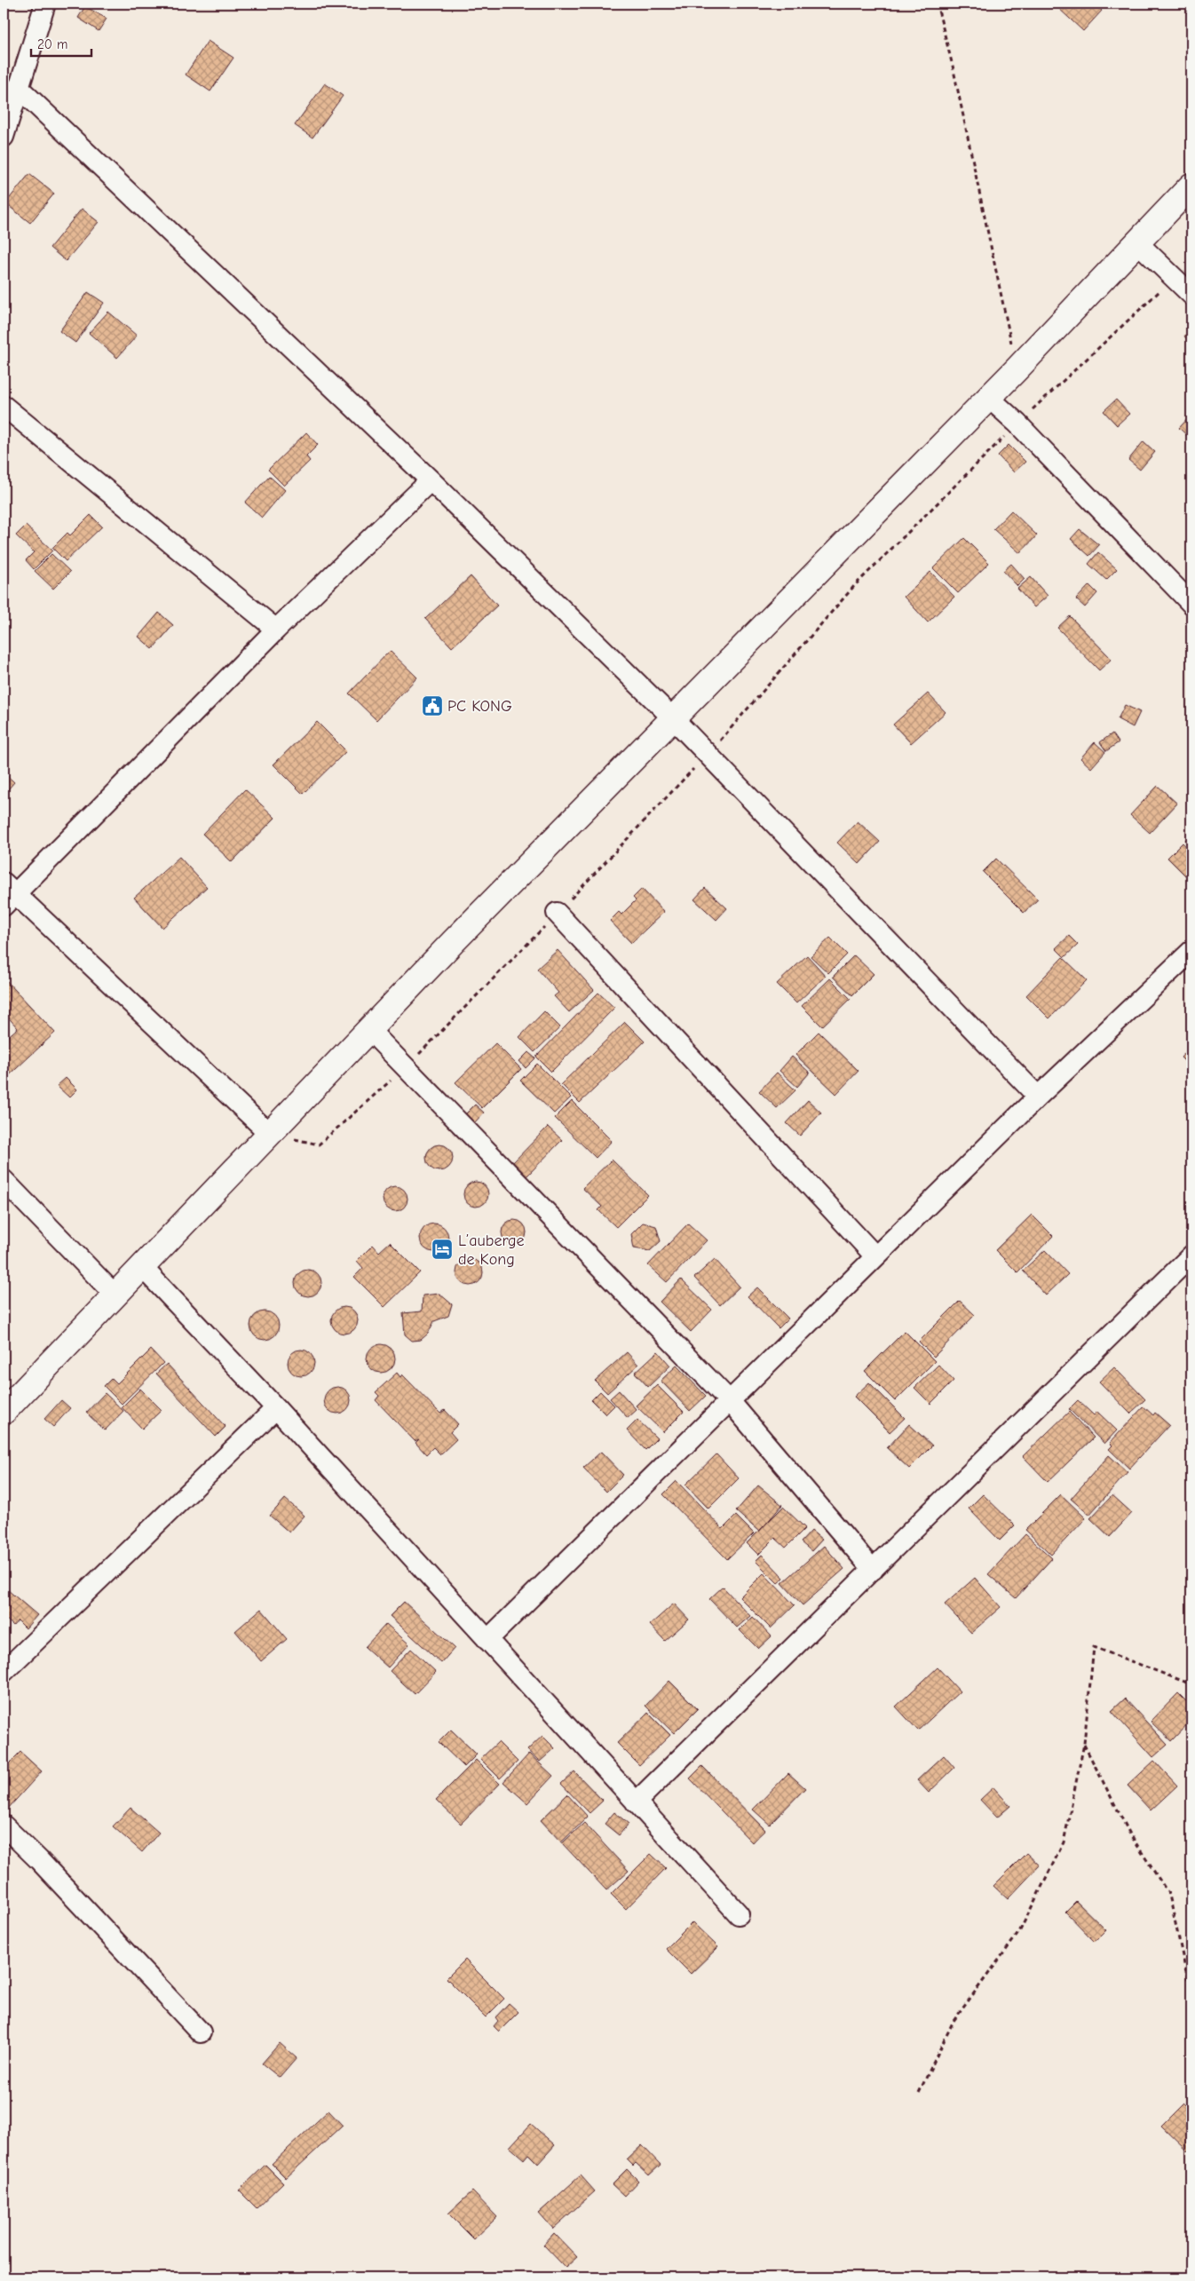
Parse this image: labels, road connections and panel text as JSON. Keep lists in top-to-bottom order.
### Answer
{
  "places": {
    "public building": ["PC KONG"],
    "hotel": ["L’auberge de Kong"]
  },
  "scale_bar": "20 m"
}
